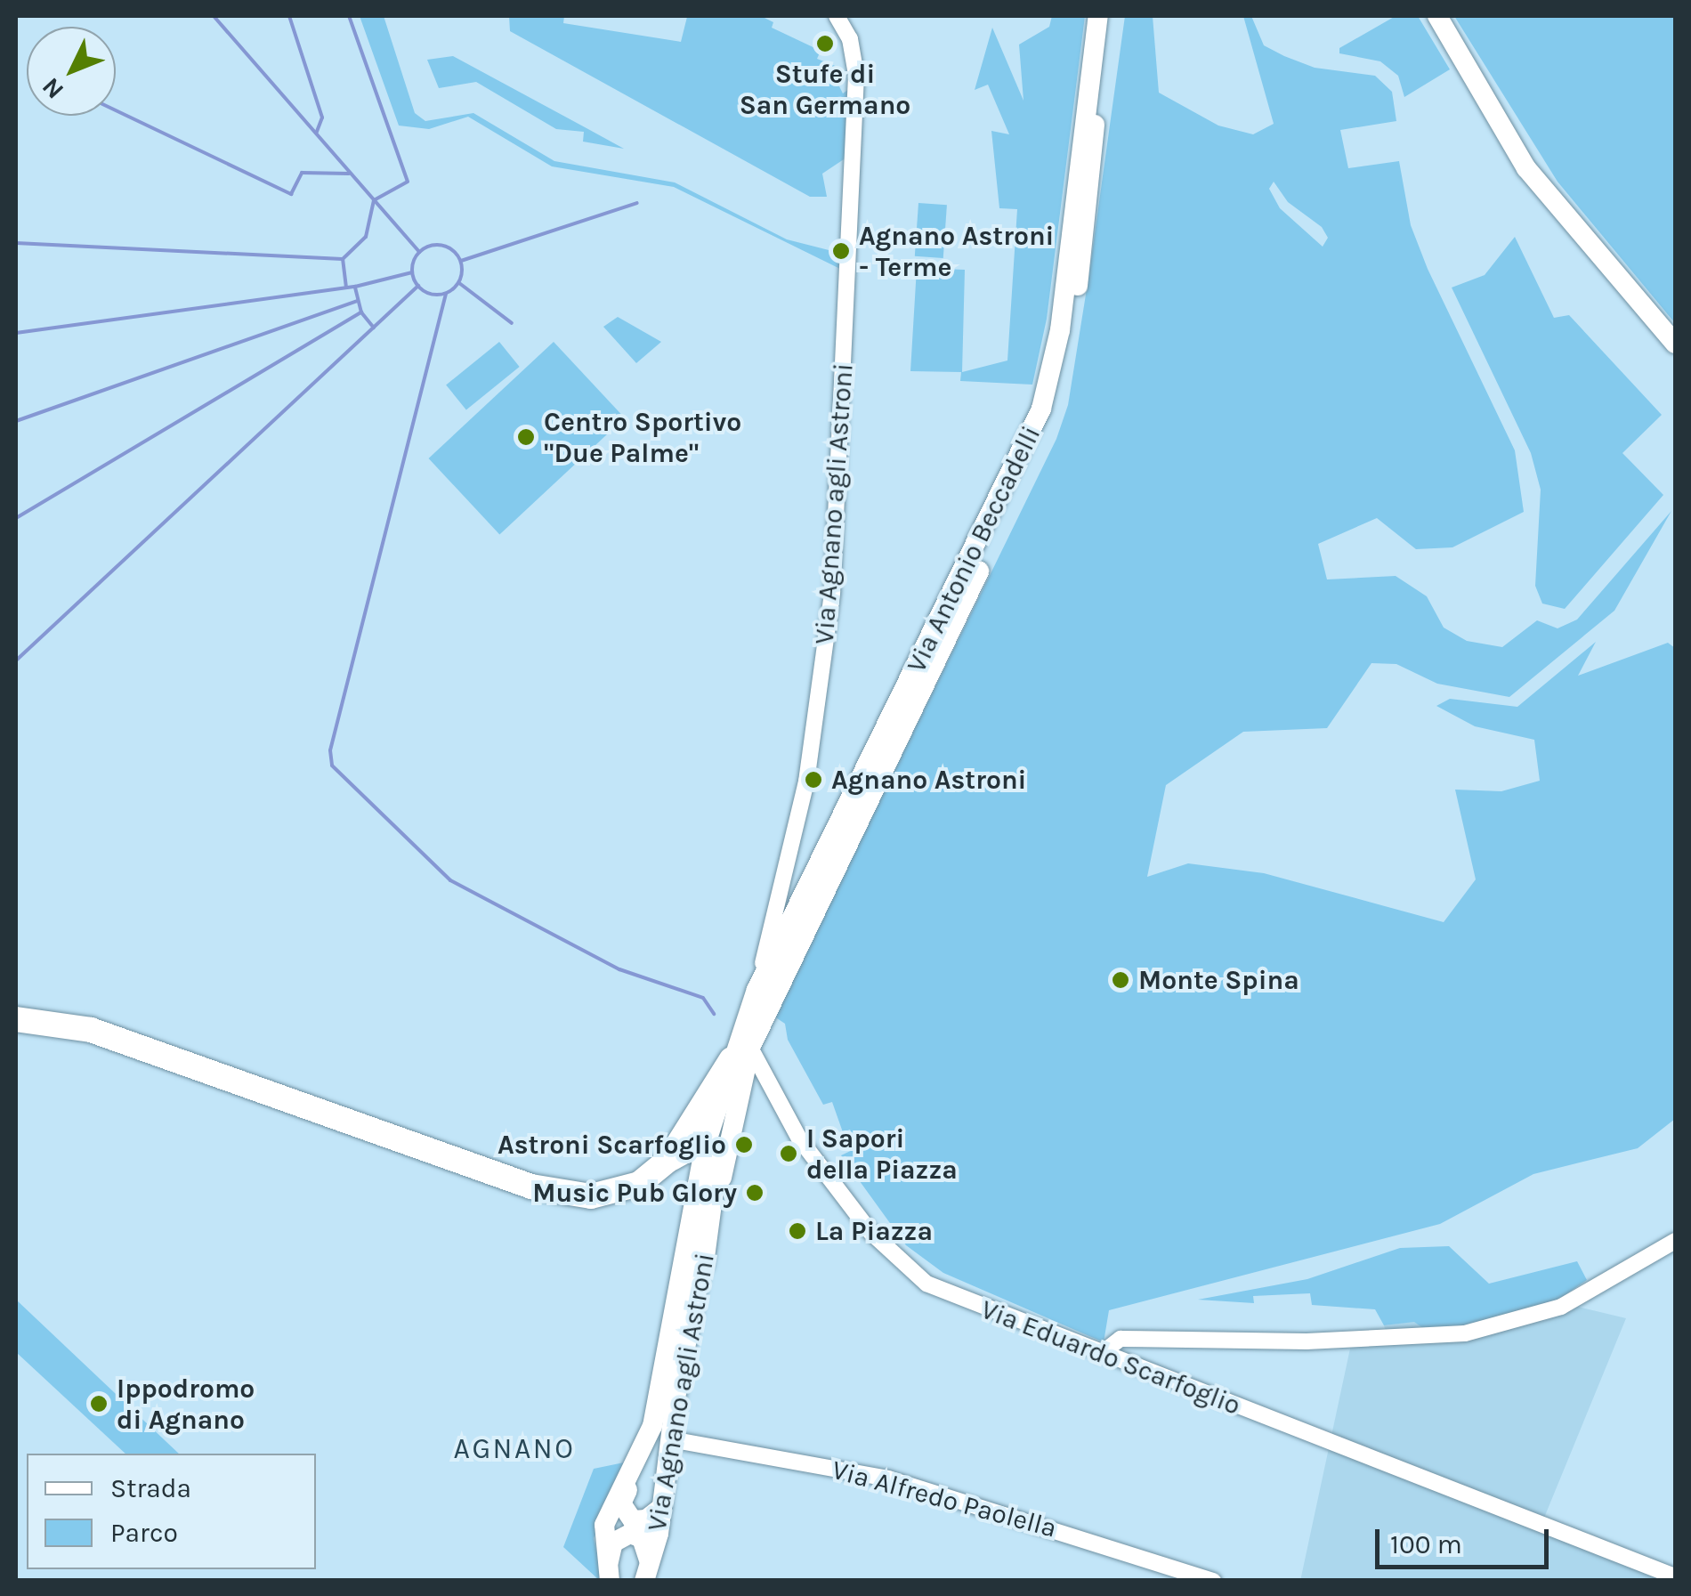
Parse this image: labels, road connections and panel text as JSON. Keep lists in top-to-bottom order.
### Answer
{
  "streets": {
    "main road": ["Via Agnano agli Astroni", "Via Antonio Beccadelli"],
    "street": ["Via Eduardo Scarfoglio", "Via Alfredo Paolella"]
  },
  "crossings": [
    ["Via Agnano agli Astroni", "Via Antonio Beccadelli"],
    ["Via Agnano agli Astroni", "Via Eduardo Scarfoglio"],
    ["Via Agnano agli Astroni", "Via Alfredo Paolella"],
    ["Via Antonio Beccadelli", "Via Eduardo Scarfoglio"]
  ],
  "districts": ["AGNANO"],
  "places": [
    "Stufe di San Germano",
    "Agnano Astroni - Terme",
    "Centro Sportivo \"Due Palme\"",
    "Agnano Astroni",
    "Monte Spina",
    "Astroni Scarfoglio",
    "I Sapori della Piazza",
    "Music Pub Glory",
    "La Piazza",
    "Ippodromo di Agnano"
  ],
  "legend": ["Strada", "Parco"],
  "scale_bar": "100 m",
  "north": "bottom left"
}
